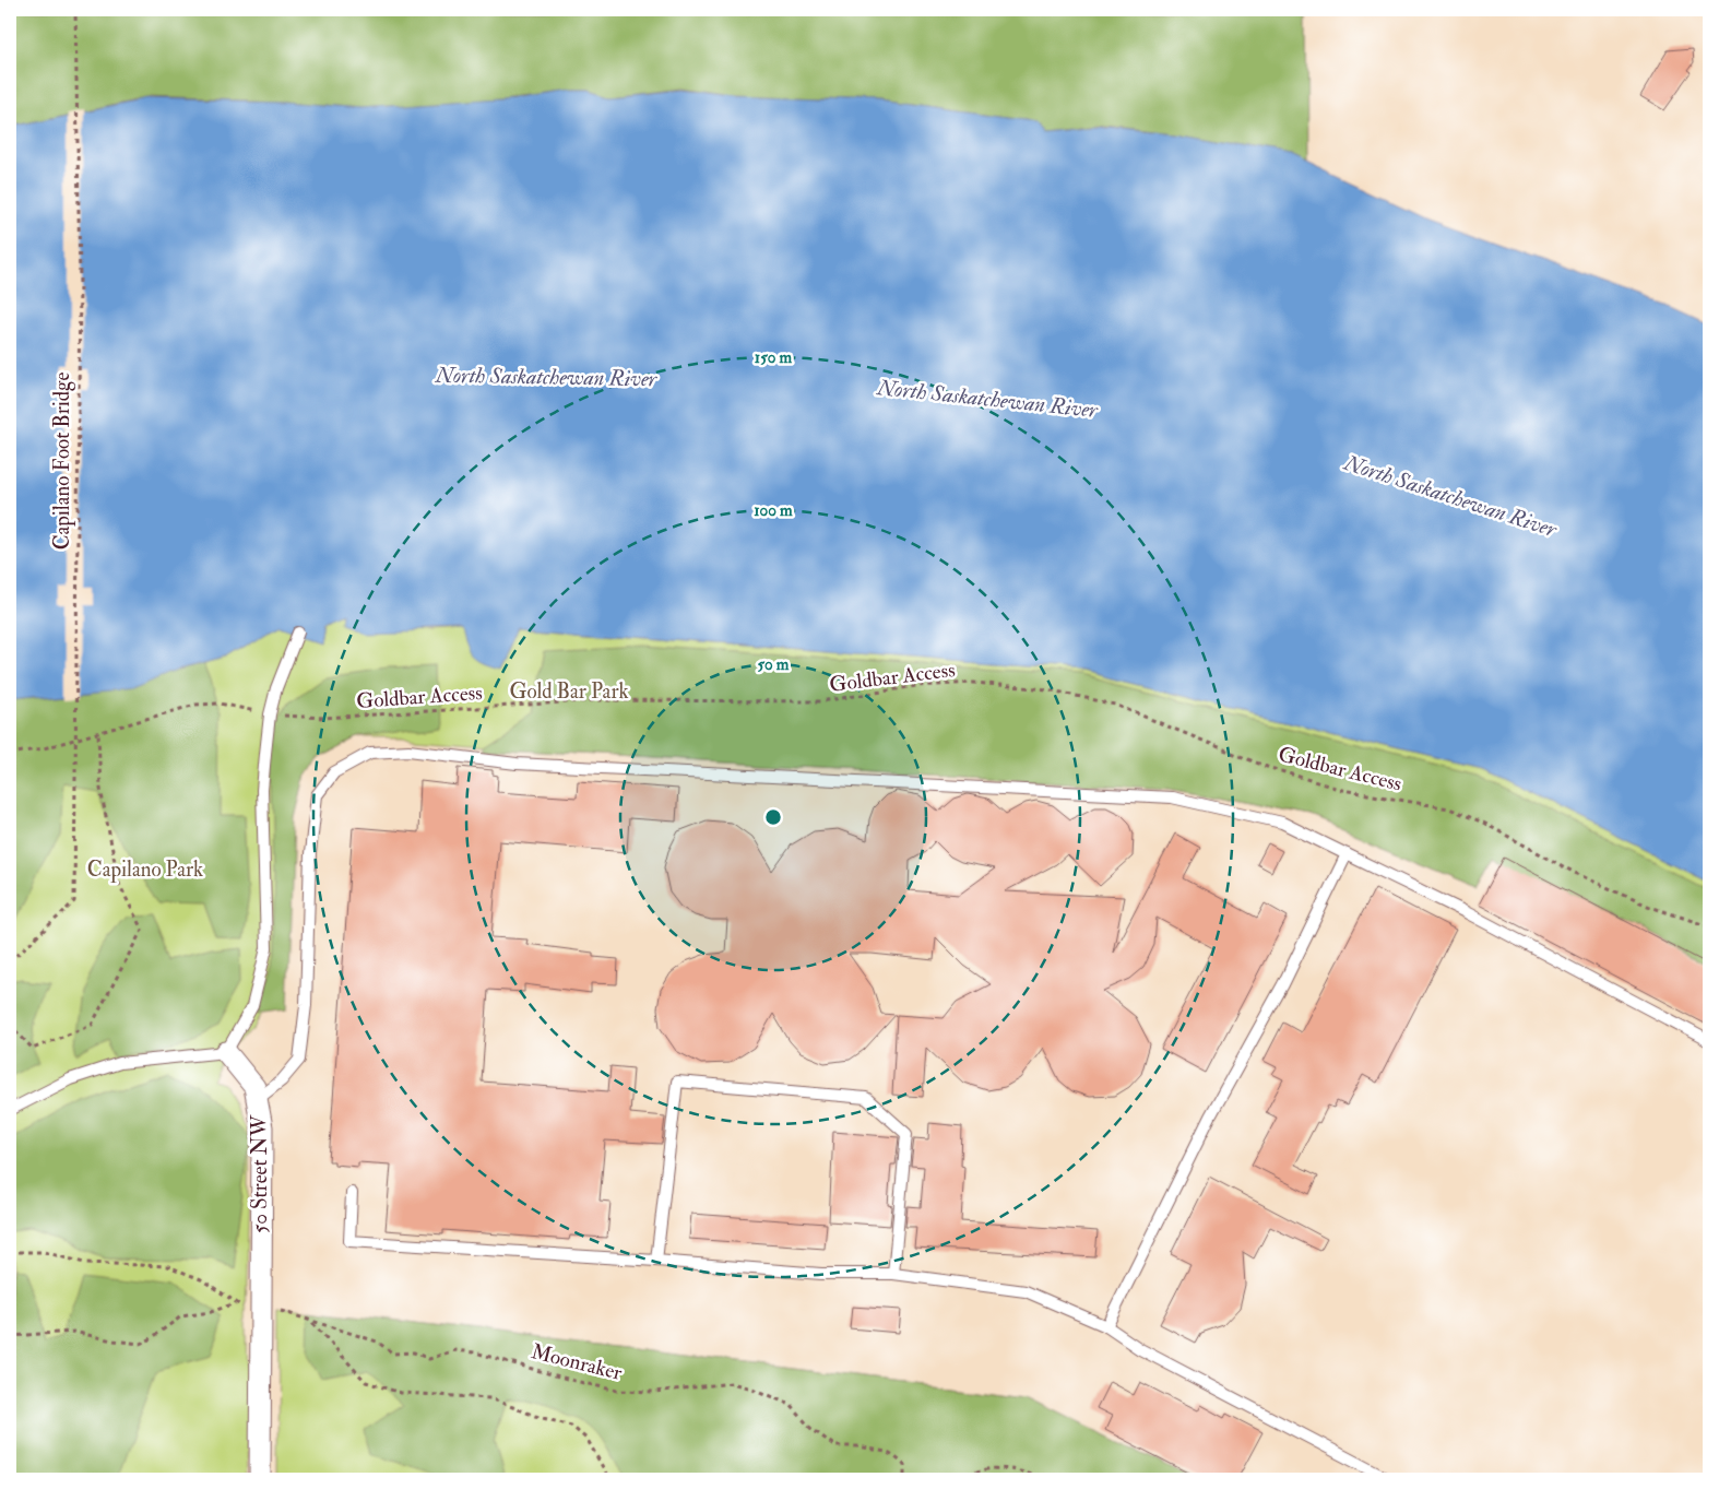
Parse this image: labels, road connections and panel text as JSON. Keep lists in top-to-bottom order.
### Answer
{
  "streets": {
    "street": ["50 Street NW"],
    "path": ["Capilano Foot Bridge", "Goldbar Access", "Moonraker"]
  },
  "water": ["North Saskatchewan River"],
  "parks": ["Gold Bar Park", "Capilano Park"],
  "rings": ["150 m", "100 m", "50 m"]
}
